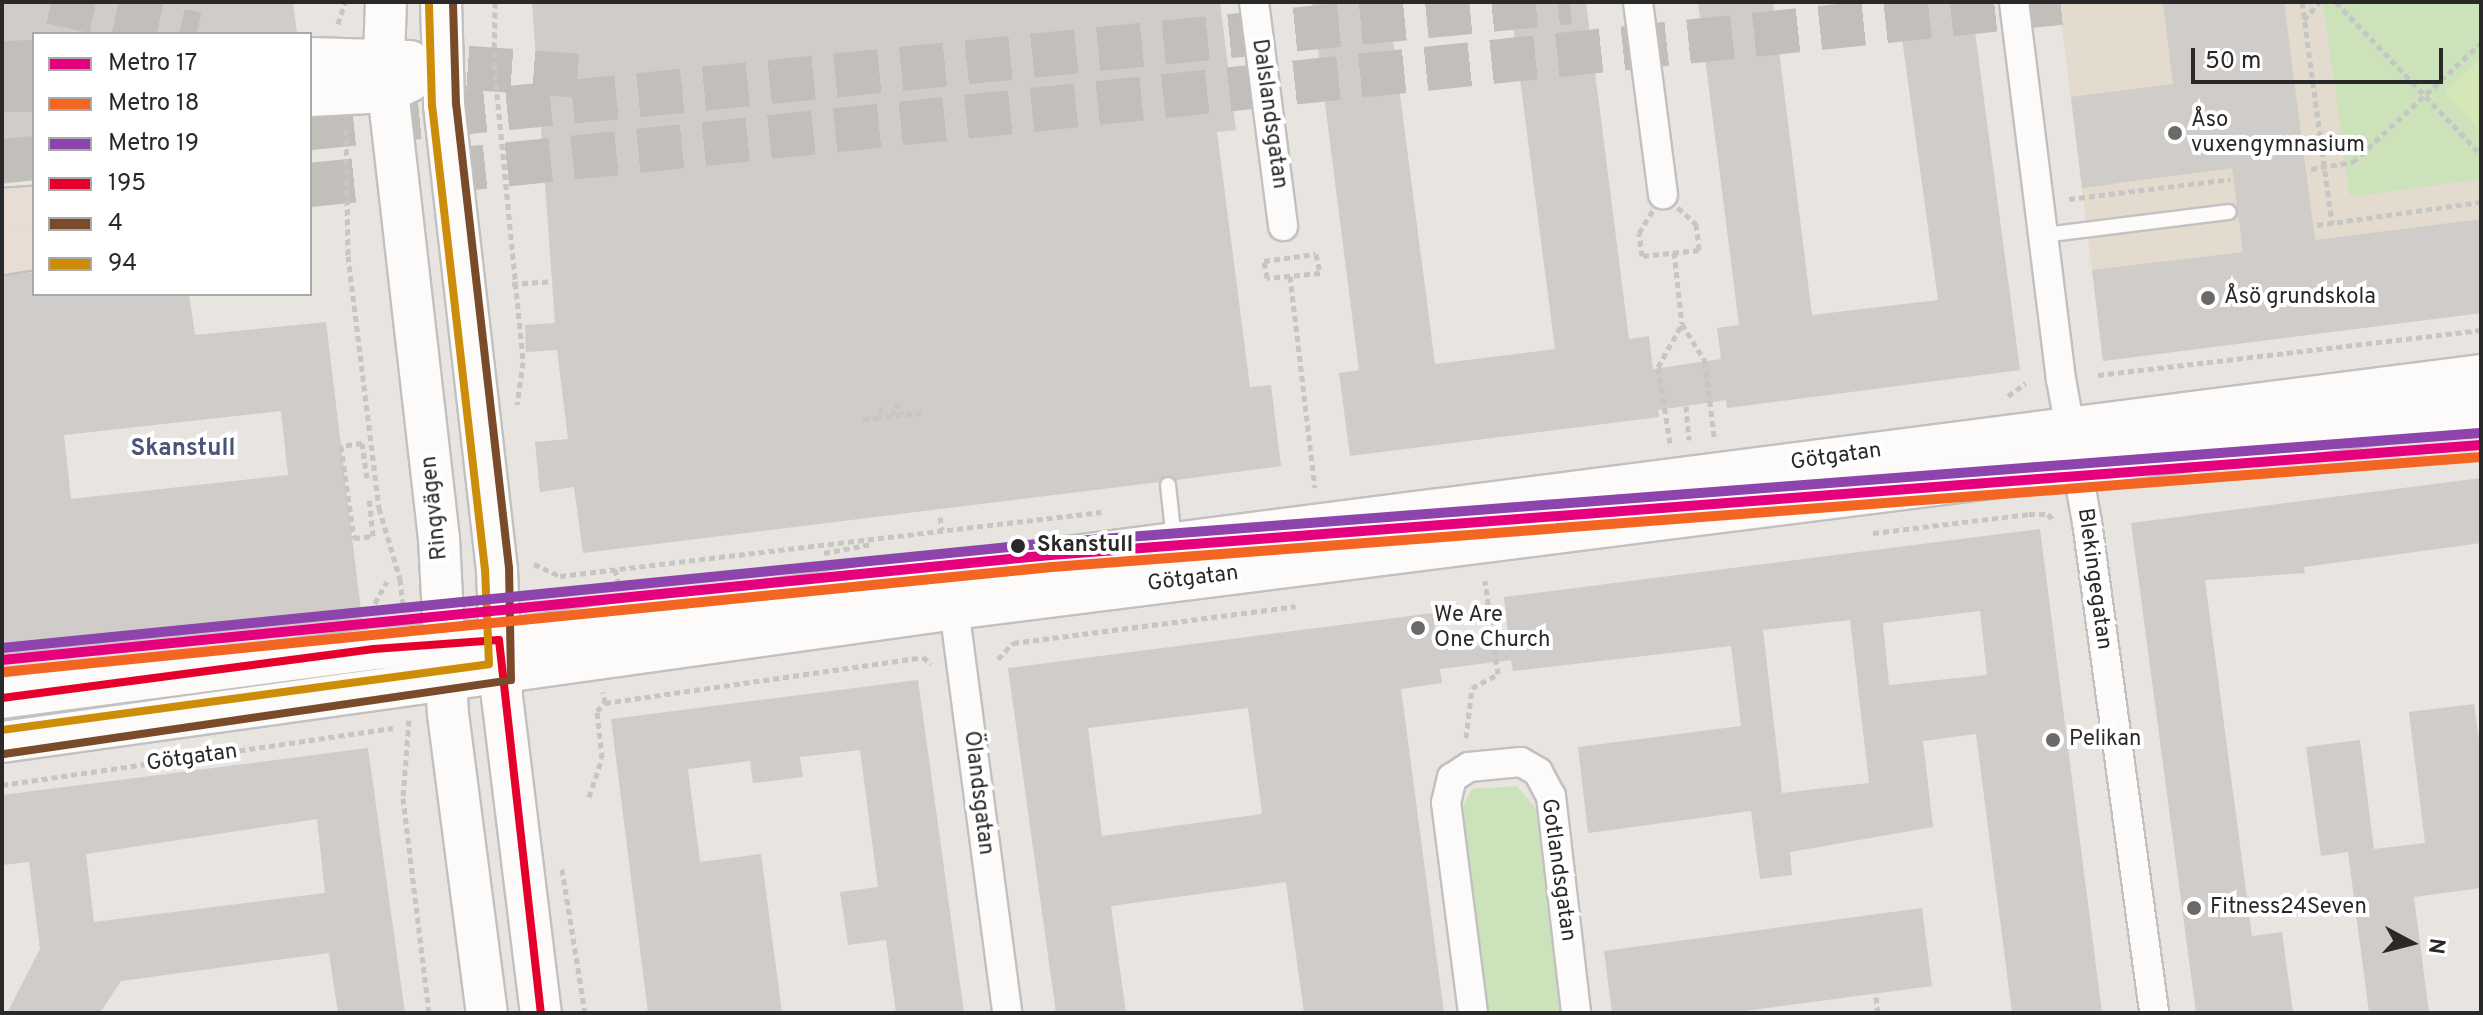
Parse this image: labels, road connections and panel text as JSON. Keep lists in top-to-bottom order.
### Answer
{
  "streets": {
    "street": [
      "Dalslandsgatan",
      "Götgatan",
      "Ringvägen",
      "Blekingegatan",
      "Ölandsgatan",
      "Gotlandsgatan"
    ]
  },
  "crossings": [
    ["Götgatan", "Ringvägen"],
    ["Götgatan", "Blekingegatan"],
    ["Götgatan", "Ölandsgatan"]
  ],
  "districts": ["Skanstull"],
  "places": [
    "Åso vuxengymnasium",
    "Åsö grundskola",
    "Skanstull",
    "We Are One Church",
    "Pelikan",
    "Fitness24Seven"
  ],
  "lines": [
    "transit line 4",
    "transit line 94",
    "metro line 19",
    "metro line 17",
    "metro line 18",
    "transit line 195"
  ],
  "legend": [
    "Metro 17",
    "Metro 18",
    "Metro 19",
    "195",
    "4",
    "94"
  ],
  "scale_bar": "50 m",
  "north": "right"
}
